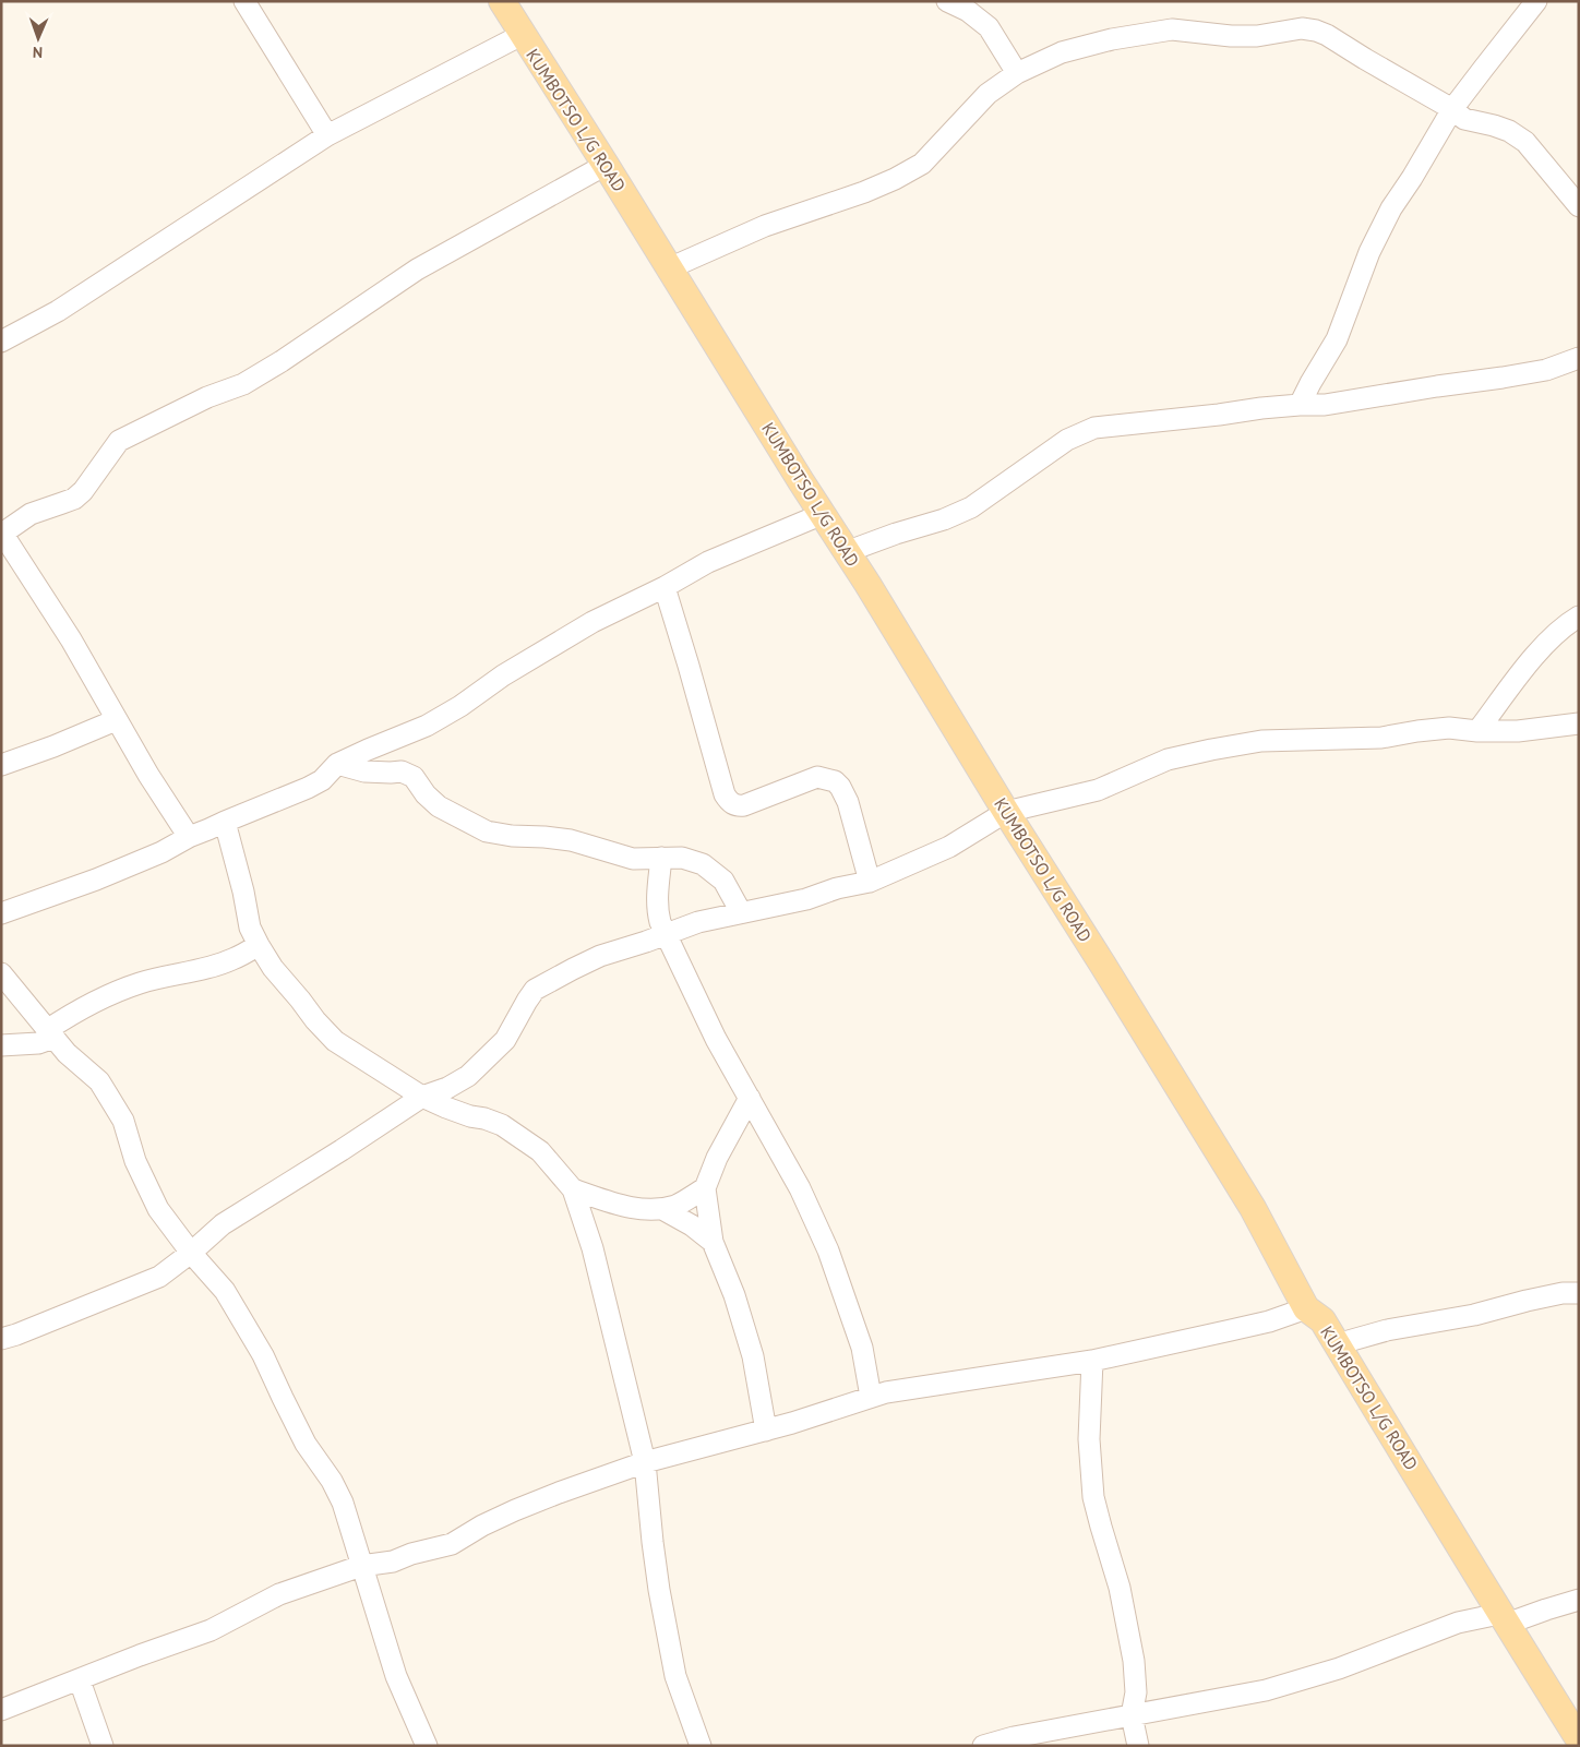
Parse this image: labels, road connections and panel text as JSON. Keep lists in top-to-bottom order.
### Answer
{
  "streets": {
    "main road": ["KUMBOTSO L/G ROAD"]
  },
  "north": "bottom"
}
